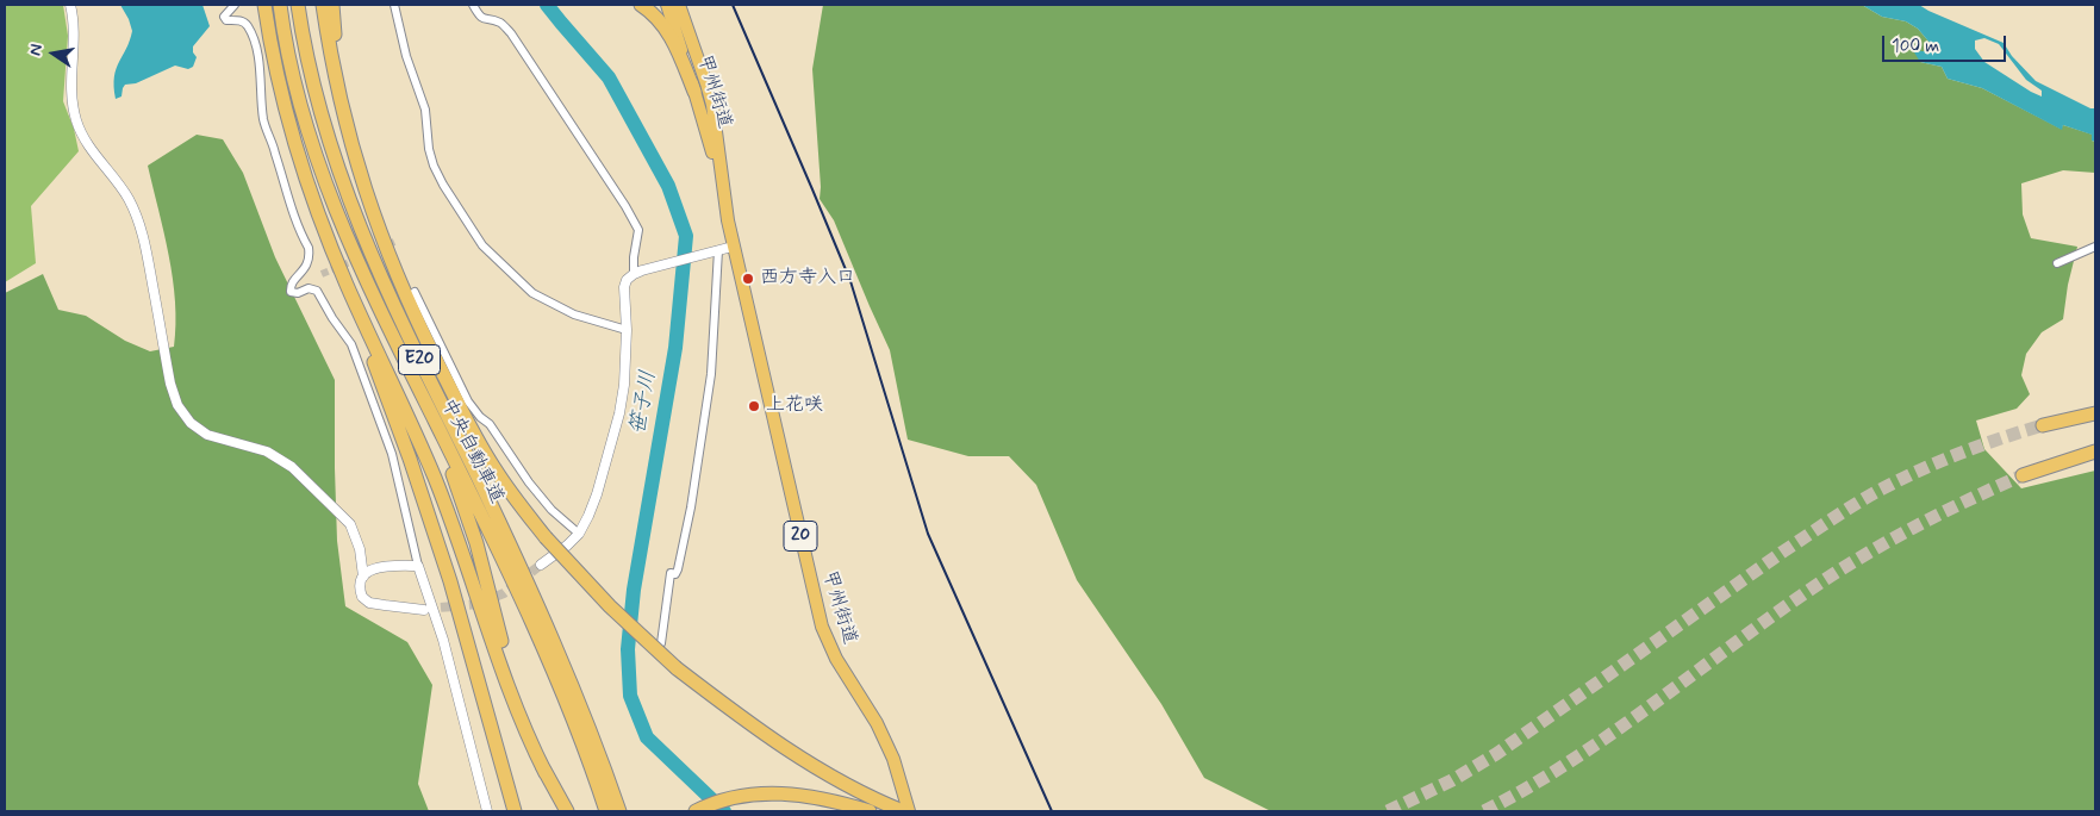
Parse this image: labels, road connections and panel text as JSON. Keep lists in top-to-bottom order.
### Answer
{
  "streets": {
    "highway": [
      "甲州街道",
      "E20",
      "中央自動車道",
      "20"
    ]
  },
  "water": ["笹子川"],
  "places": ["西方寺入口", "上花咲"],
  "scale_bar": "100 m",
  "north": "left"
}
